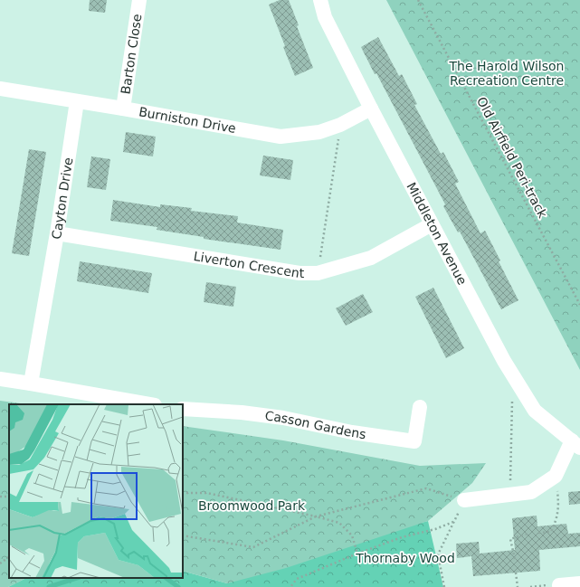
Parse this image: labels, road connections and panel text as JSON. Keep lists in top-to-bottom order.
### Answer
{
  "streets": {
    "street": [
      "Barton Close",
      "Burniston Drive",
      "Cayton Drive",
      "Middleton Avenue",
      "Liverton Crescent",
      "Casson Gardens"
    ],
    "path": ["Old Airfield Peri-track"]
  },
  "crossings": [
    ["Barton Close", "Burniston Drive"],
    ["Burniston Drive", "Cayton Drive"],
    ["Burniston Drive", "Middleton Avenue"],
    ["Cayton Drive", "Liverton Crescent"],
    ["Middleton Avenue", "Liverton Crescent"]
  ],
  "parks": ["The Harold Wilson Recreation Centre", "Broomwood Park", "Thornaby Wood"]
}
